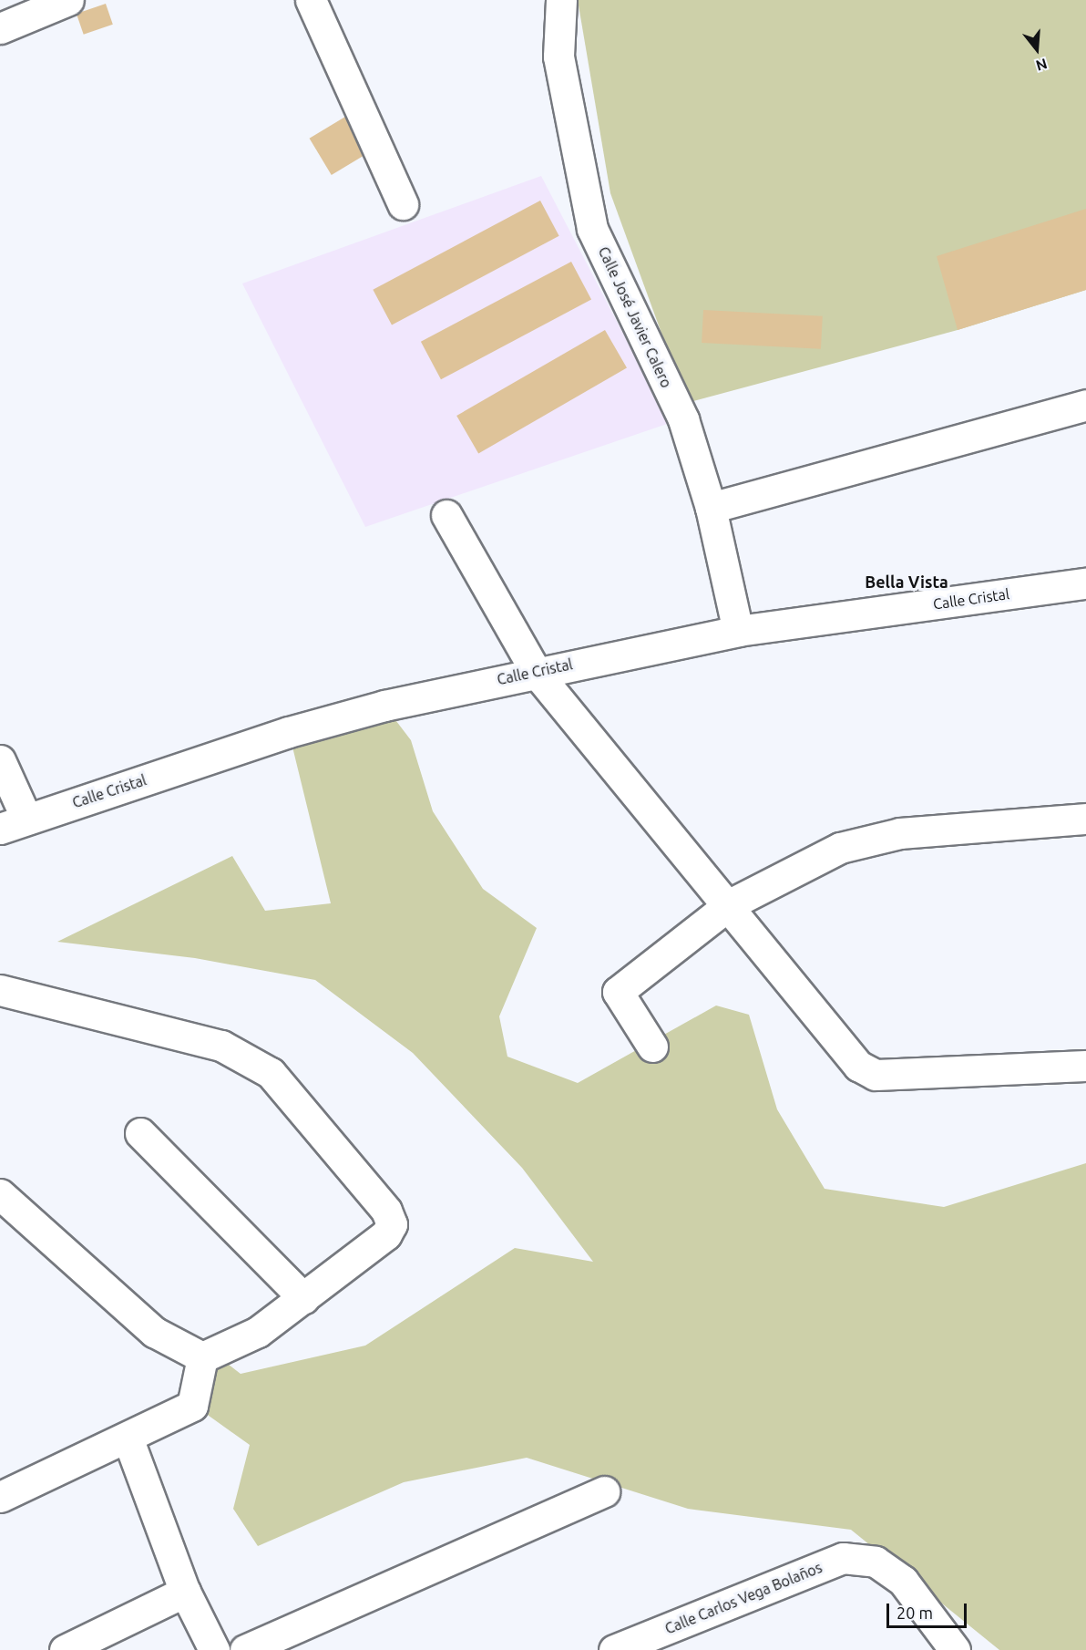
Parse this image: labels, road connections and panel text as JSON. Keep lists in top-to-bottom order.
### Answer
{
  "streets": {
    "street": ["Calle José Javier Calero", "Calle Cristal", "Calle Carlos Vega Bolaños"]
  },
  "crossings": [
    ["Calle José Javier Calero", "Calle Cristal"]
  ],
  "districts": ["Bella Vista"],
  "scale_bar": "20 m",
  "north": "bottom"
}
